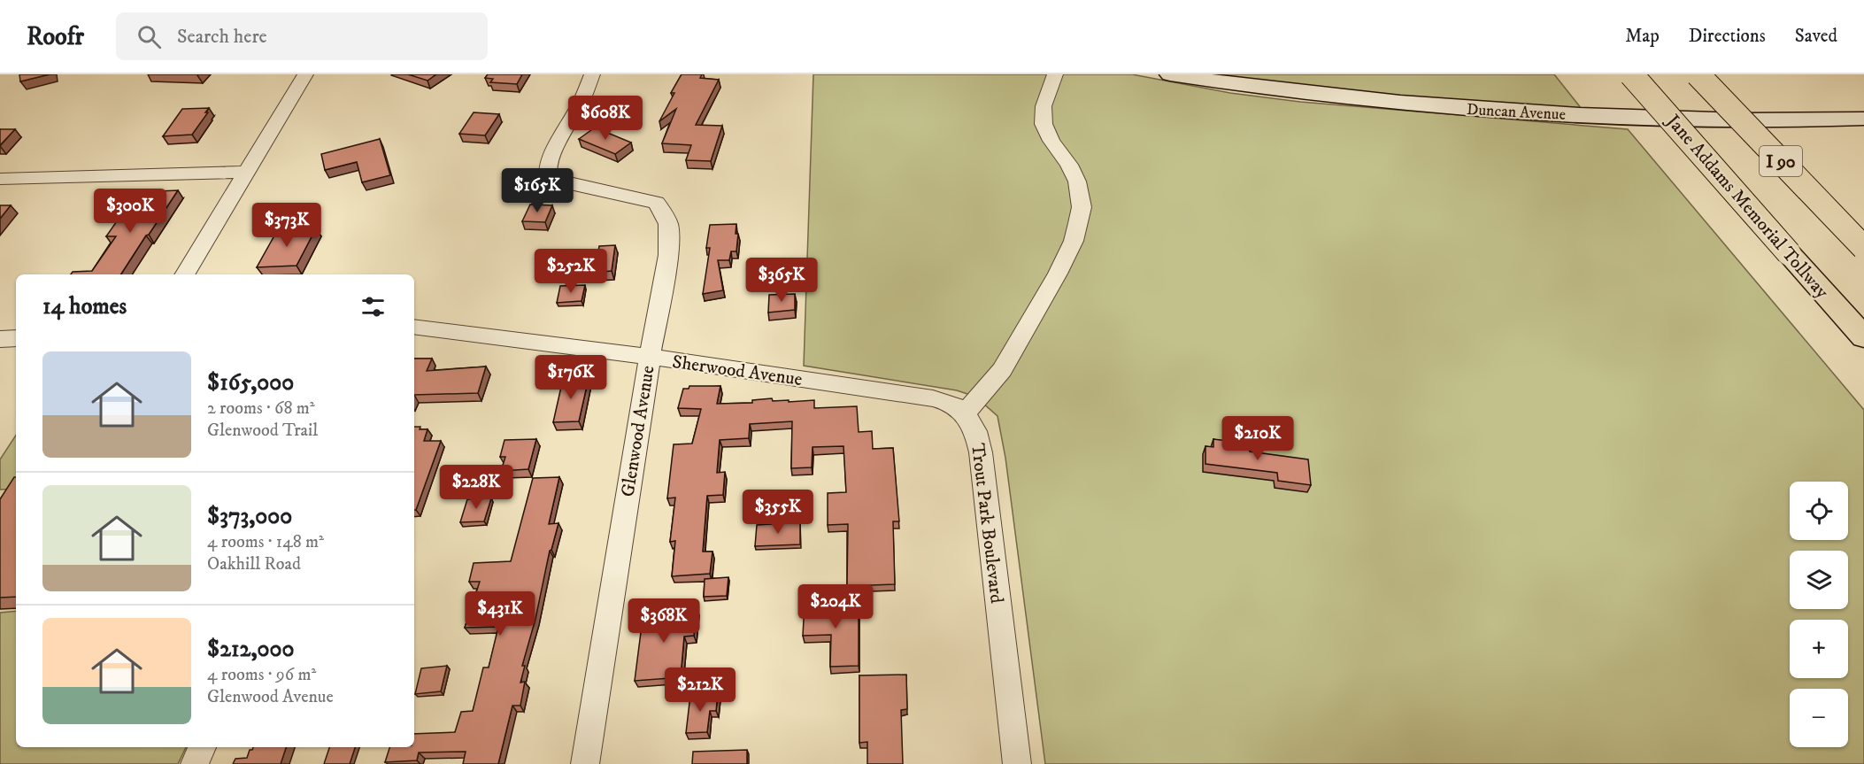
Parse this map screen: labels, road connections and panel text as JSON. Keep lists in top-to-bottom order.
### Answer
{
  "streets": {
    "highway": ["I 90", "Jane Addams Memorial Tollway"],
    "street": [
      "Duncan Avenue",
      "Sherwood Avenue",
      "Glenwood Avenue",
      "Trout Park Boulevard"
    ]
  },
  "crossings": [
    ["Sherwood Avenue", "Glenwood Avenue"],
    ["Sherwood Avenue", "Trout Park Boulevard"]
  ],
  "page": {
    "header": "Roofr",
    "search": "Search here",
    "nav": ["Map", "Directions", "Saved"],
    "price": [
      "$608K",
      "$165K",
      "$300K",
      "$373K",
      "$252K",
      "$365K",
      "$176K",
      "$210K",
      "$228K",
      "$355K",
      "$204K",
      "$431K",
      "$368K",
      "$212K"
    ],
    "heading": "14 homes",
    "list": [
      {
        "name": "$165,000",
        "note": "2 rooms · 68 m² · Glenwood Trail"
      },
      {
        "name": "$373,000",
        "note": "4 rooms · 148 m² · Oakhill Road"
      },
      {
        "name": "$212,000",
        "note": "4 rooms · 96 m² · Glenwood Avenue"
      }
    ],
    "map_buttons": ["+", "−"]
  }
}
